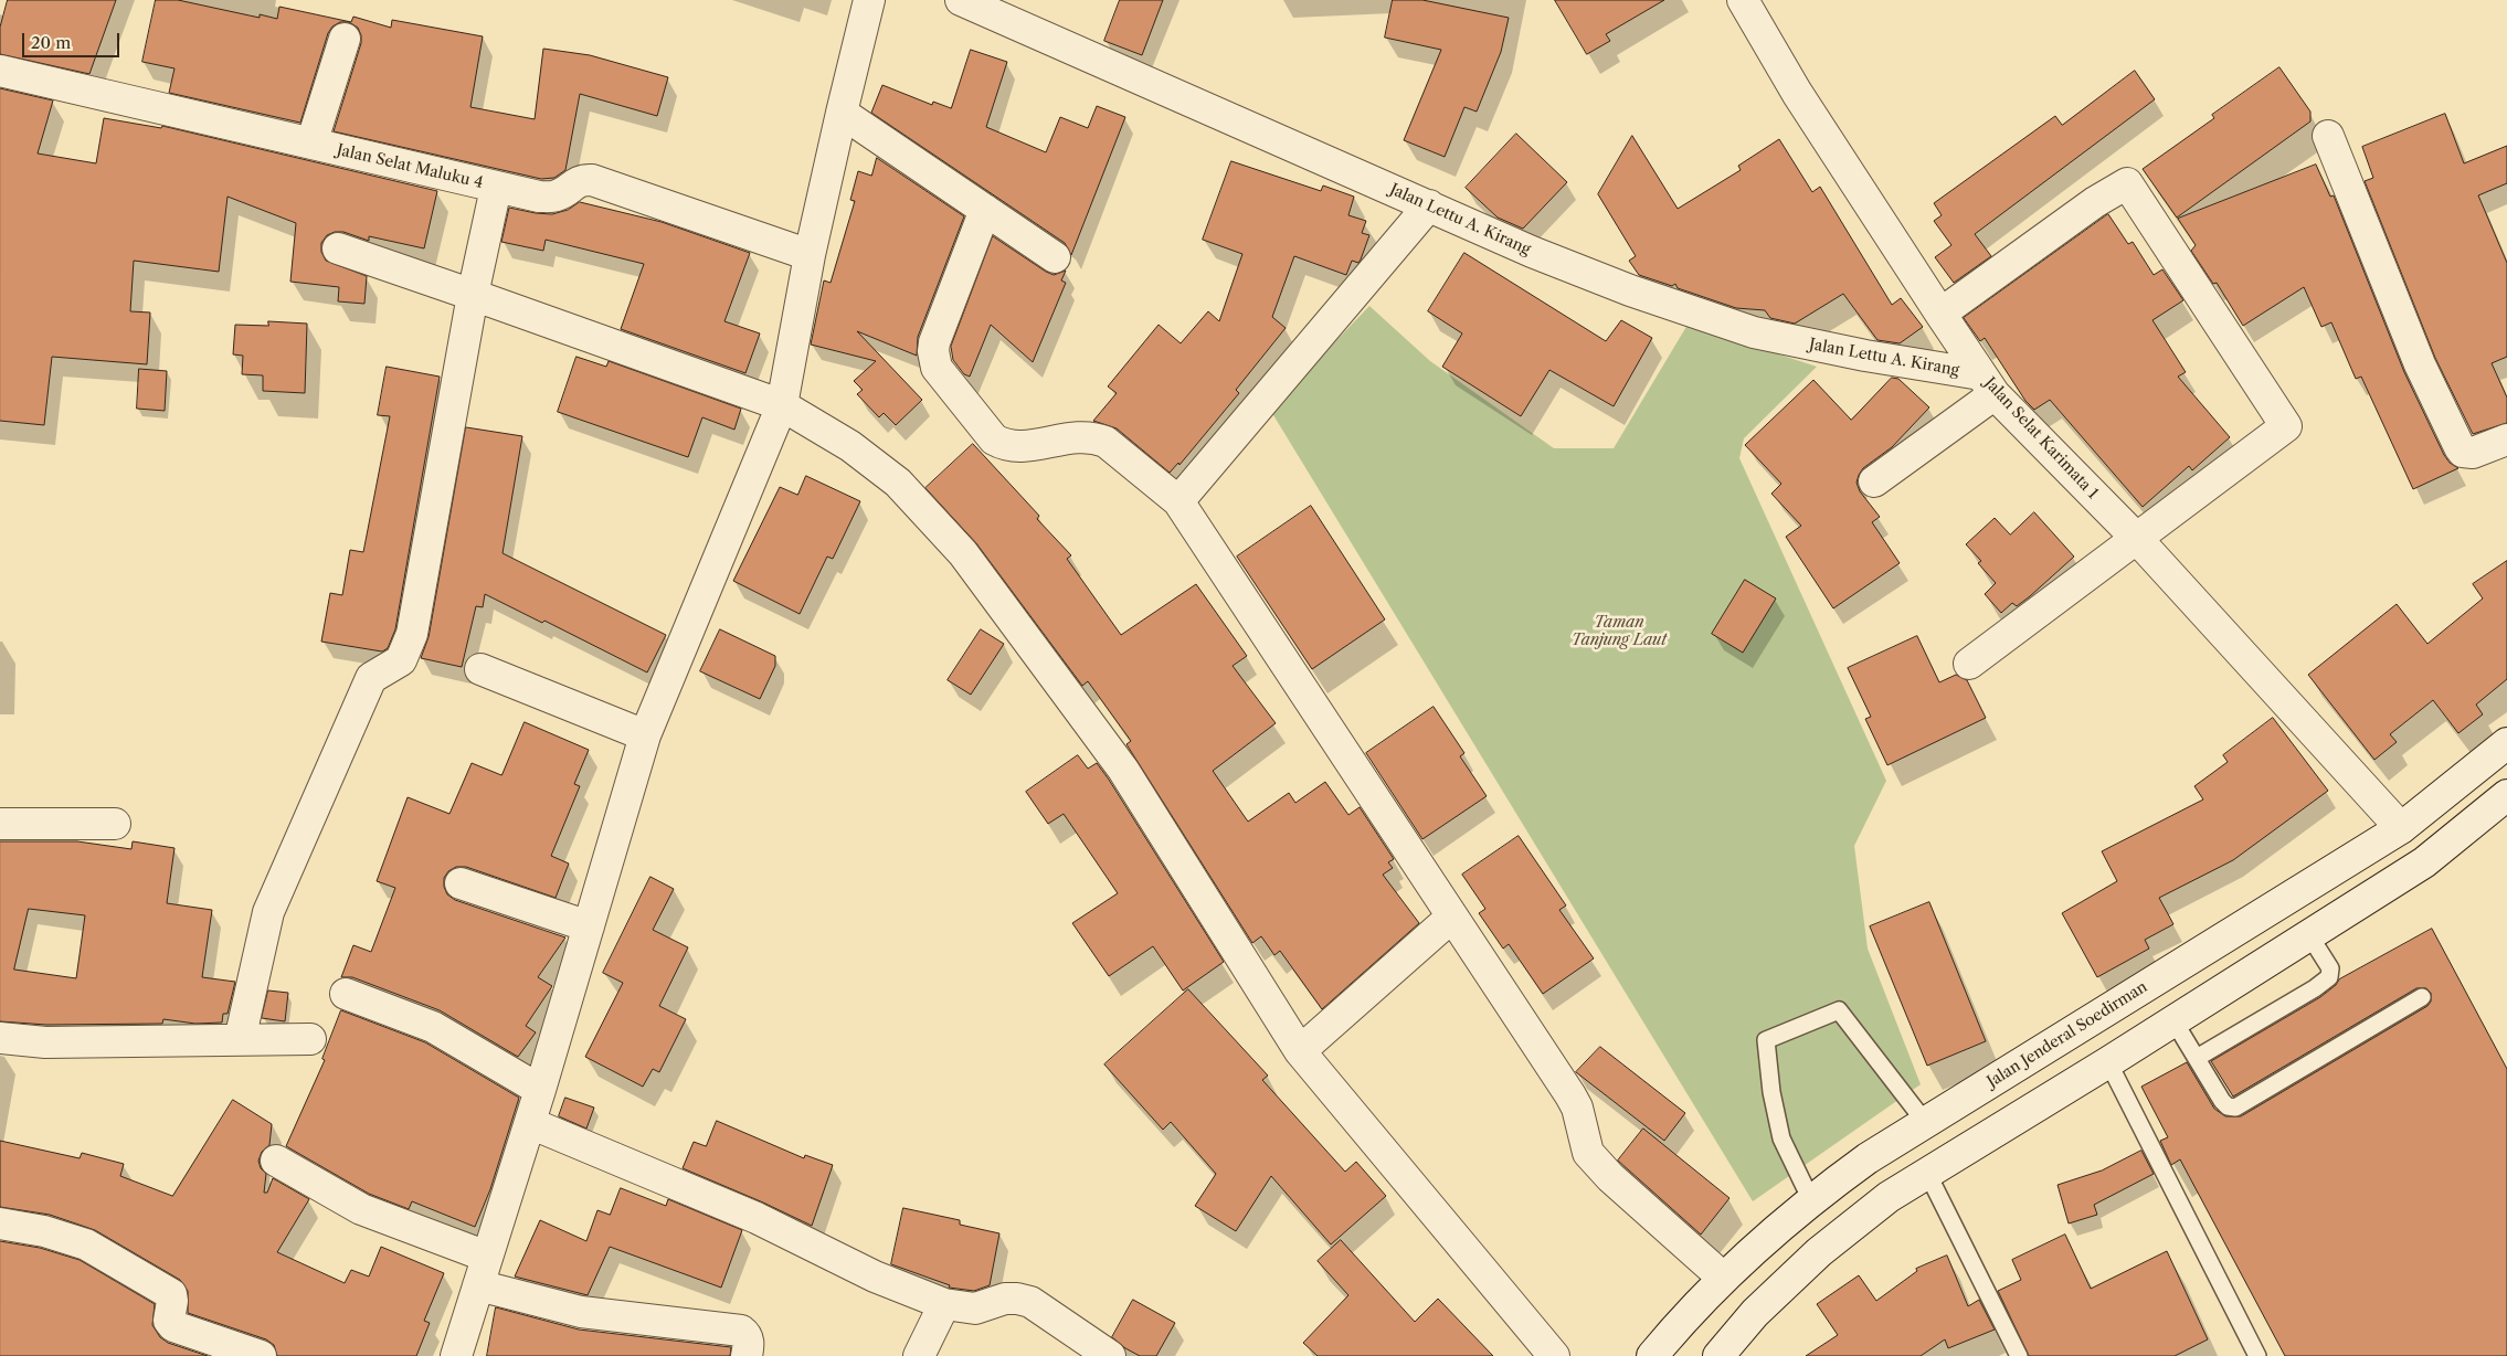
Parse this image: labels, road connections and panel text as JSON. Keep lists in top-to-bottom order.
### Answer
{
  "streets": {
    "street": [
      "Jalan Selat Maluku 4",
      "Jalan Lettu A. Kirang",
      "Jalan Selat Karimata 1",
      "Jalan Jenderal Soedirman"
    ]
  },
  "crossings": [
    ["Jalan Lettu A. Kirang", "Jalan Selat Karimata 1"],
    ["Jalan Selat Karimata 1", "Jalan Jenderal Soedirman"]
  ],
  "parks": ["Taman Tanjung Laut"],
  "scale_bar": "20 m"
}
